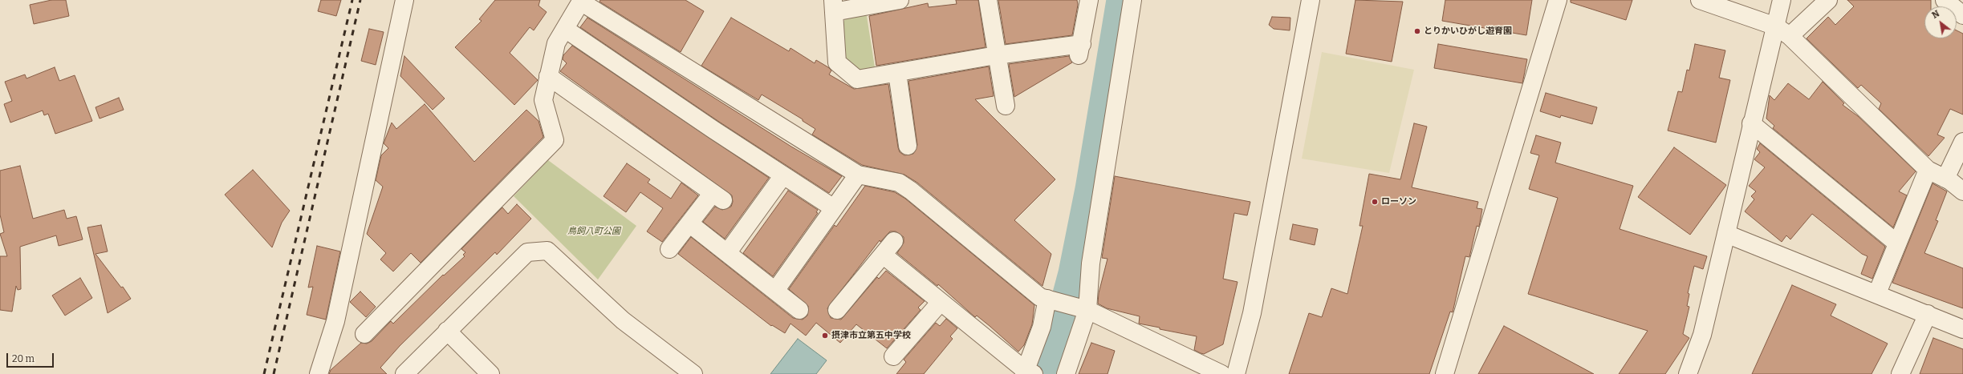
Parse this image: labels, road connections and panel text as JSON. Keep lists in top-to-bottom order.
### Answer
{
  "parks": ["鳥飼八町公園"],
  "places": ["とりかいひがし遊育園", "ローソン", "摂津市立第五中学校"],
  "scale_bar": "20 m",
  "north": "top left"
}
